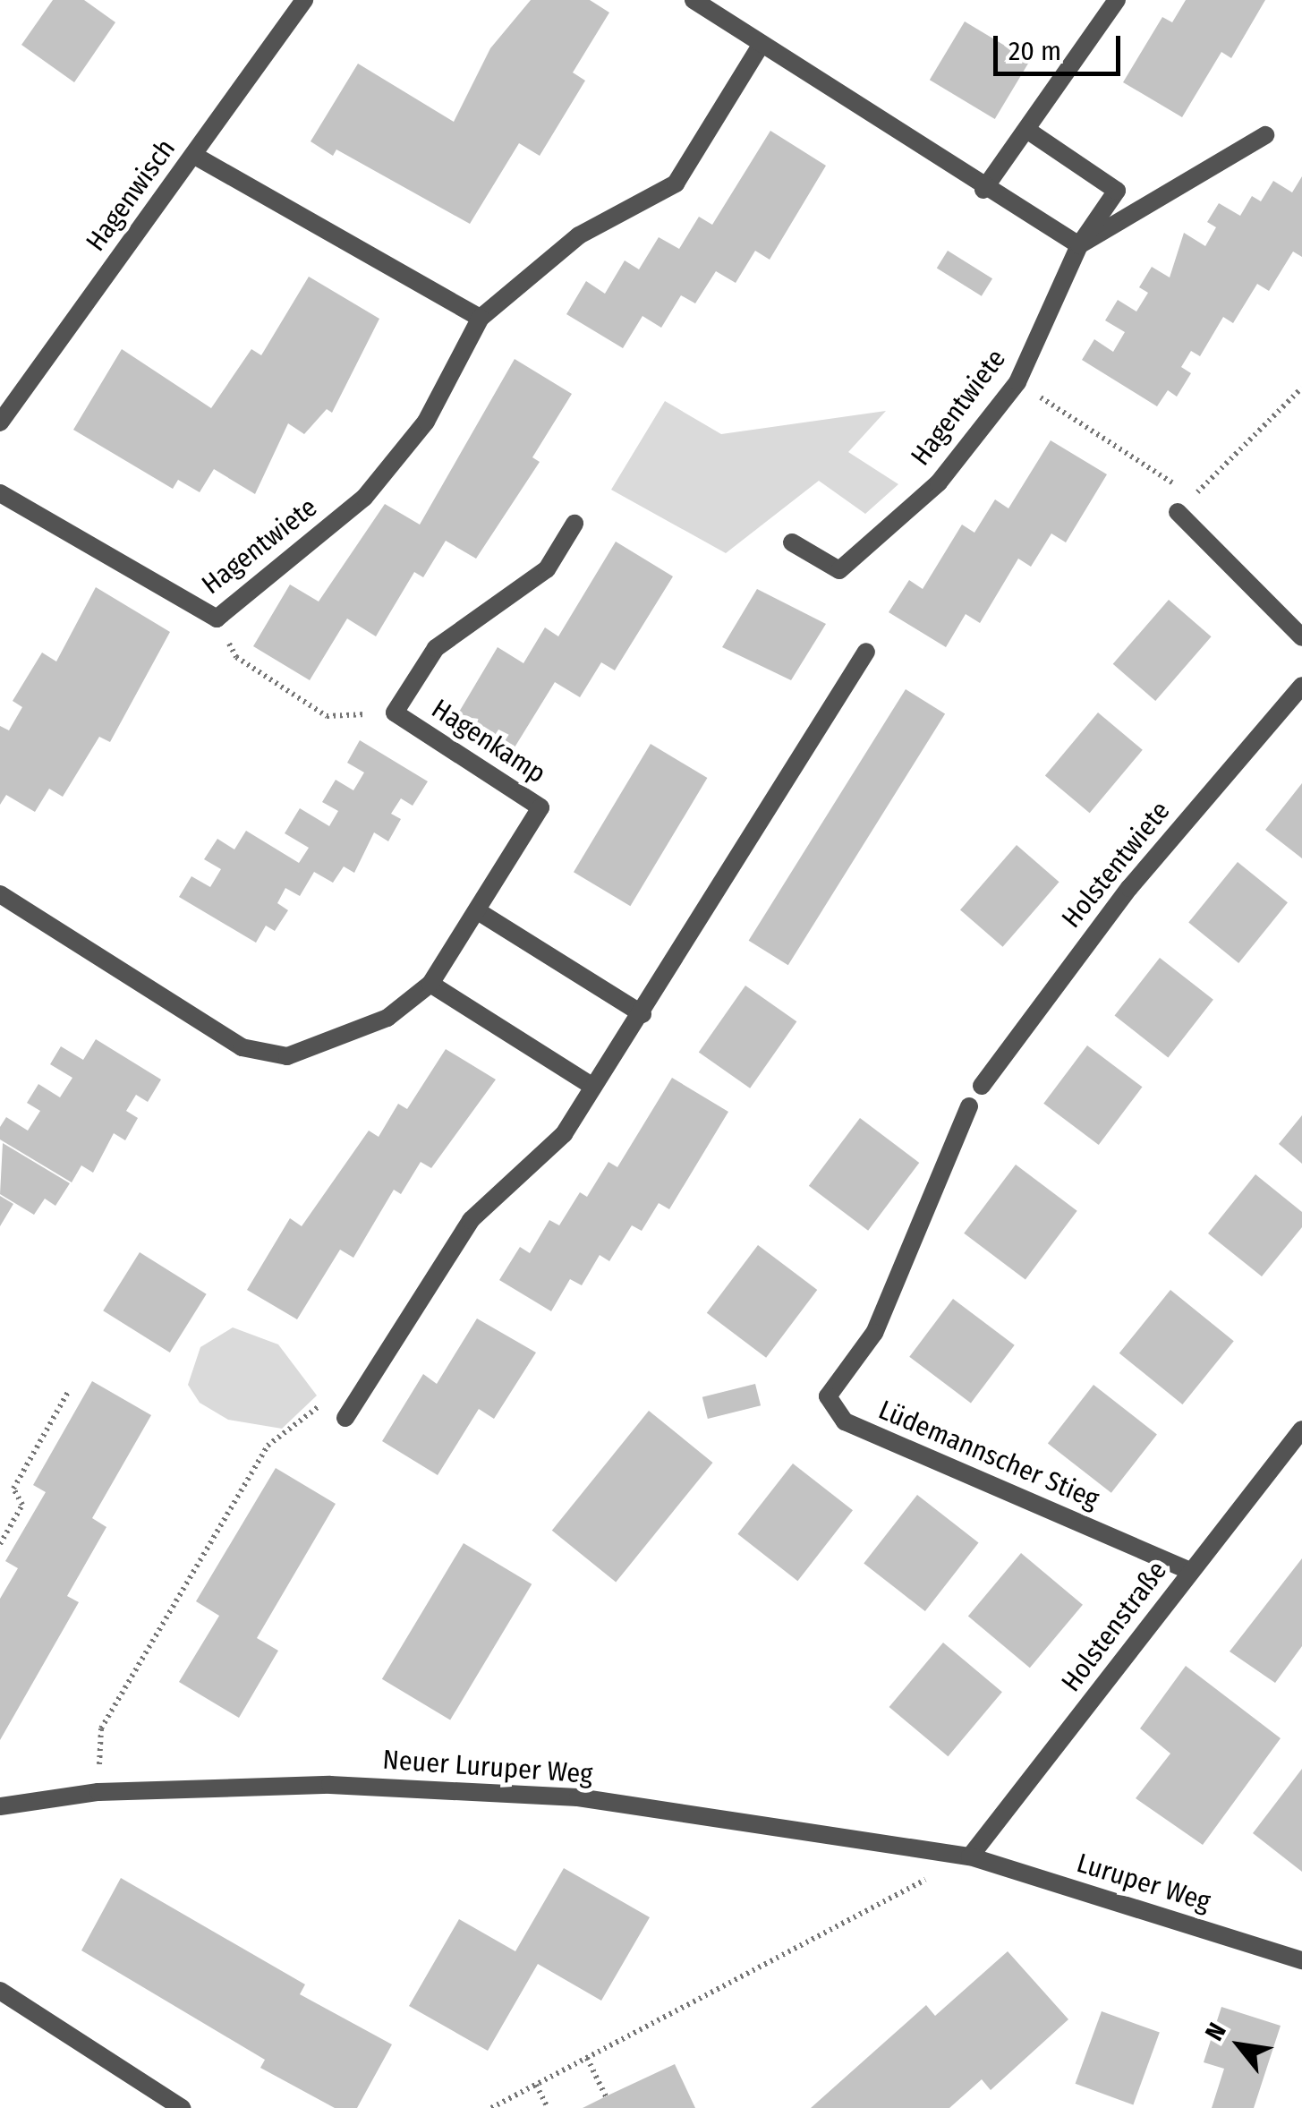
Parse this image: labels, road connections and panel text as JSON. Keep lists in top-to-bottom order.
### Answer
{
  "streets": {
    "street": [
      "Hagenwisch",
      "Hagentwiete",
      "Hagenkamp",
      "Holstentwiete",
      "Lüdemannscher Stieg",
      "Holstenstraße",
      "Neuer Luruper Weg",
      "Luruper Weg"
    ]
  },
  "crossings": [
    ["Lüdemannscher Stieg", "Holstenstraße"],
    ["Holstenstraße", "Neuer Luruper Weg"],
    ["Holstenstraße", "Luruper Weg"],
    ["Neuer Luruper Weg", "Luruper Weg"]
  ],
  "scale_bar": "20 m",
  "north": "top left"
}
